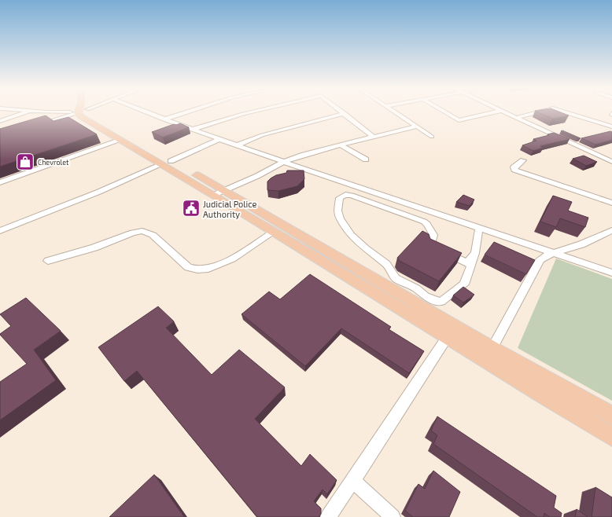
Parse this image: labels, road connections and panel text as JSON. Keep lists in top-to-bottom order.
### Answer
{
  "places": {
    "shop": ["Chevrolet"],
    "public building": ["Judicial Police Authority"]
  }
}
